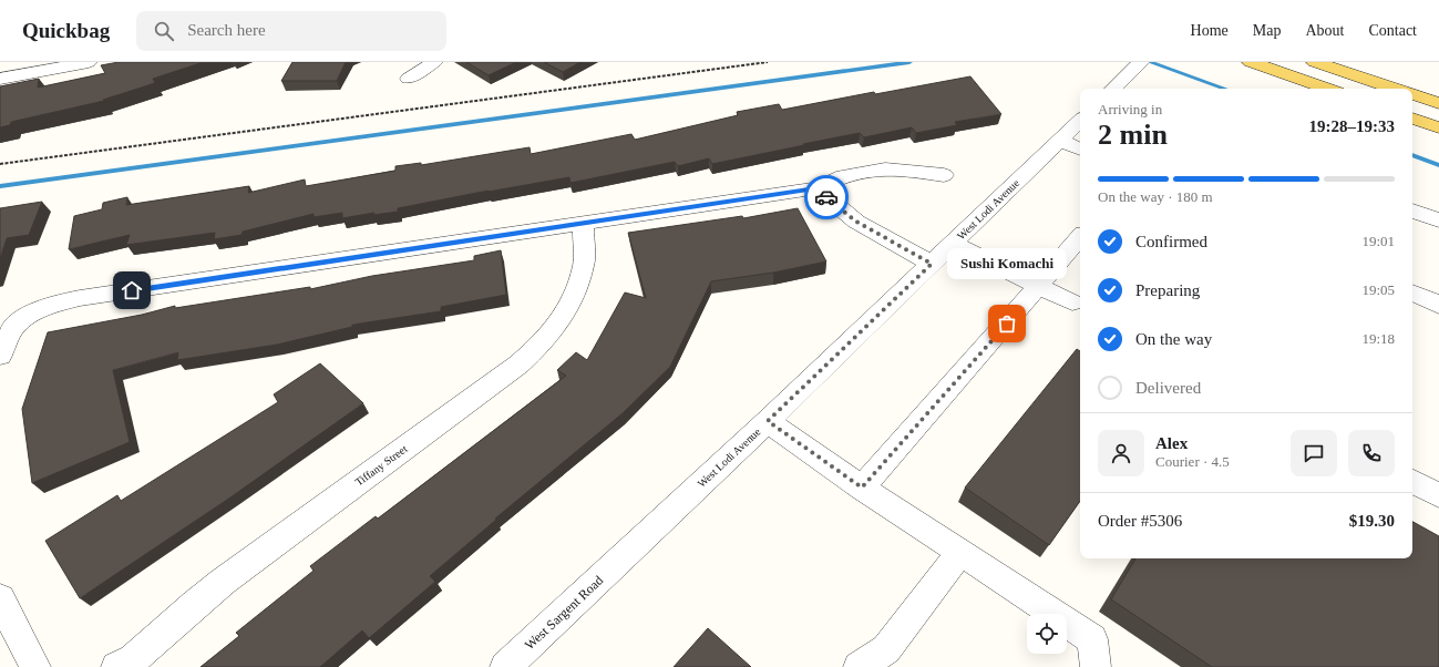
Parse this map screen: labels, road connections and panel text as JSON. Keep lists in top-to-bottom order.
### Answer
{
  "streets": {
    "street": ["West Lodi Avenue", "Tiffany Street", "West Sargent Road"]
  },
  "crossings": [
    ["West Lodi Avenue", "West Sargent Road"]
  ],
  "places": ["Sushi Komachi"],
  "page": {
    "header": "Quickbag",
    "search": "Search here",
    "nav": [
      "Home",
      "Map",
      "About",
      "Contact"
    ],
    "heading": ["2 min", "Arriving in", "19:28–19:33"],
    "panel": [
      "Alex",
      "Courier · 4.5",
      "Order #5306",
      "$19.30"
    ],
    "bar": "On the way · 180 m",
    "list": [
      ["Confirmed", "19:01"],
      ["Preparing", "19:05"],
      ["On the way", "19:18"],
      "Delivered"
    ],
    "bubble": "Sushi Komachi"
  }
}
